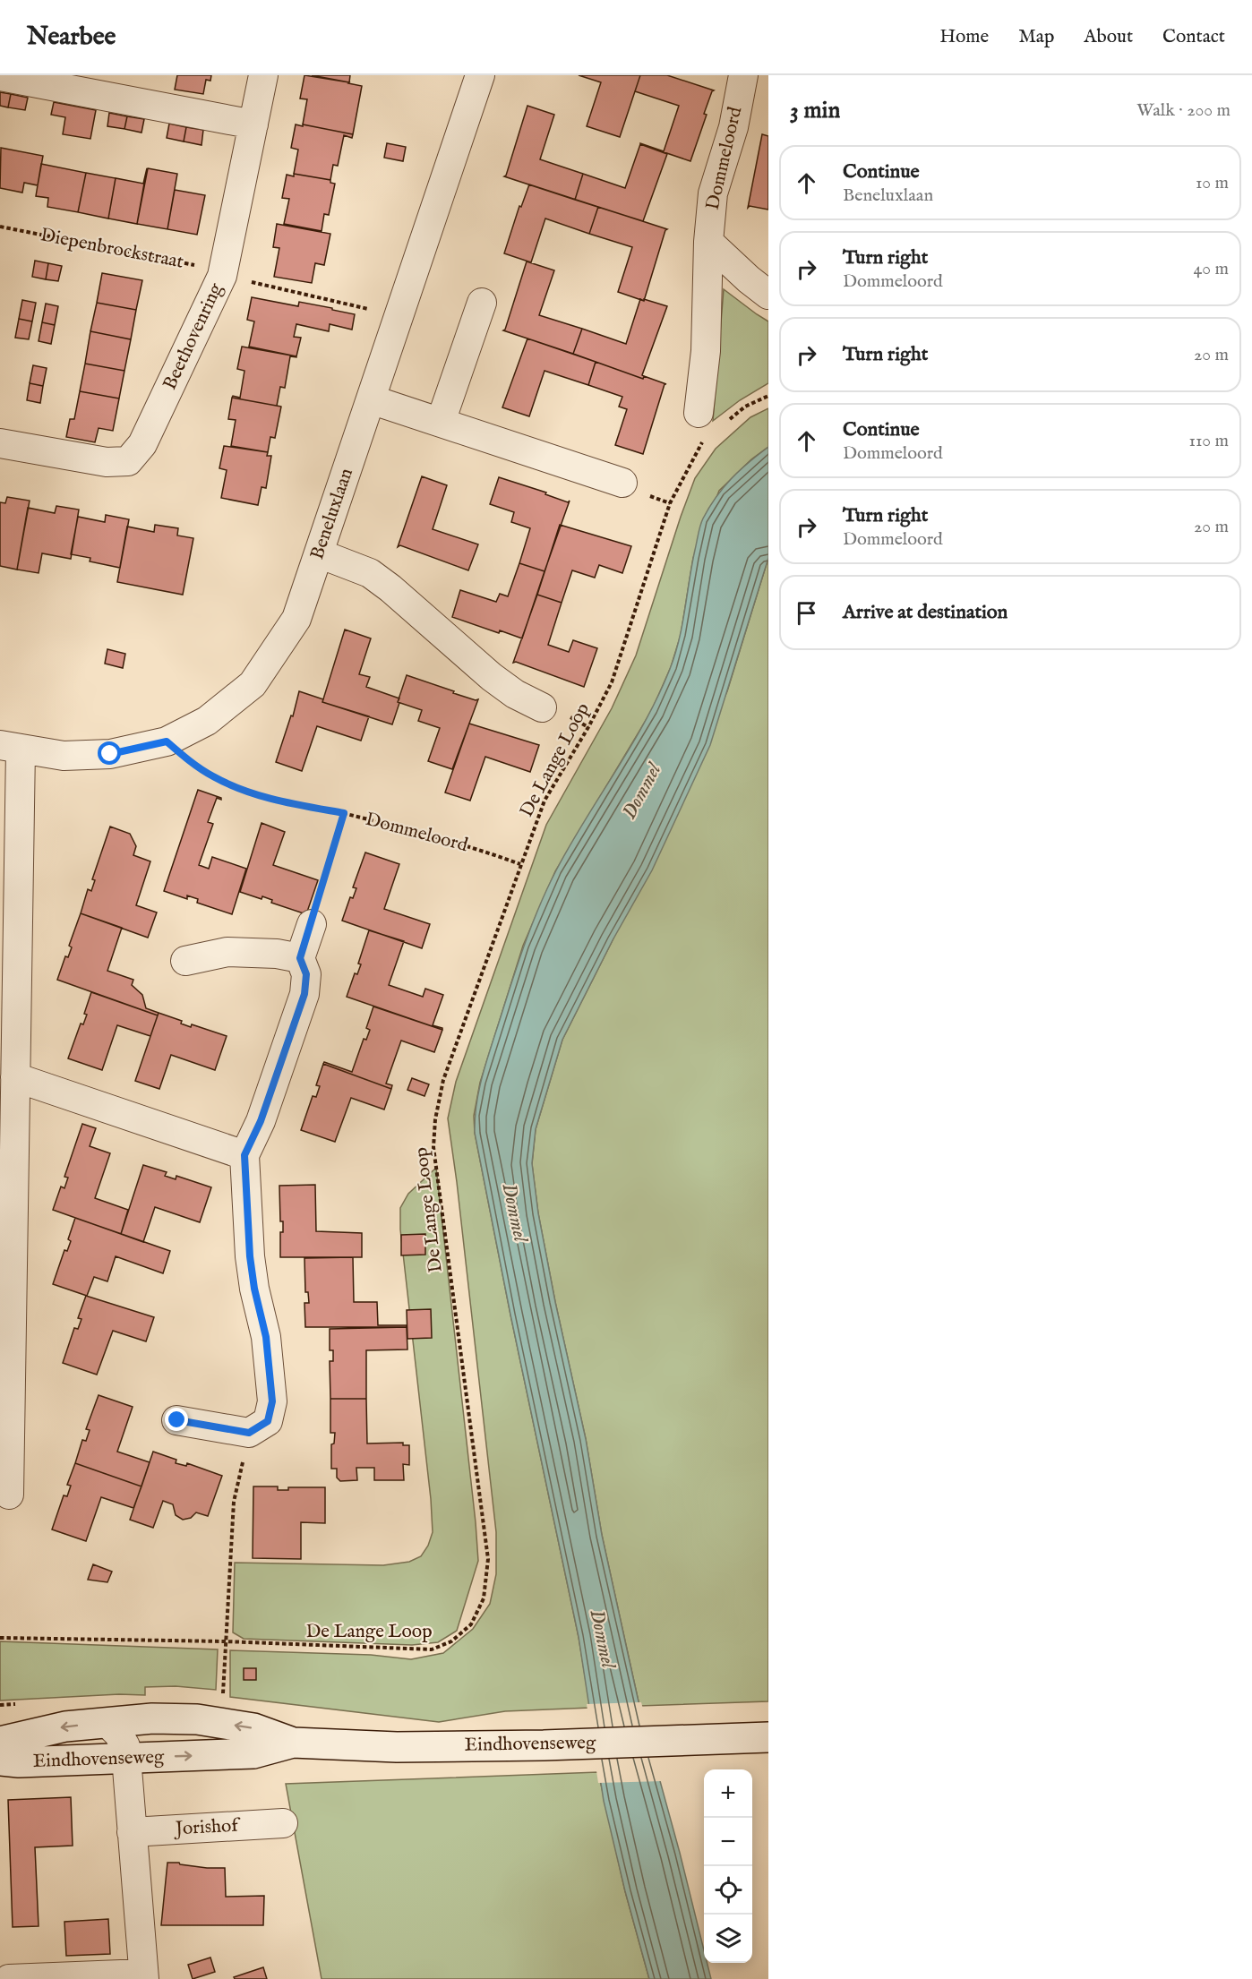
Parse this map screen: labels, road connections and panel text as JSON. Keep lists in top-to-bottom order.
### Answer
{
  "streets": {
    "main road": ["Eindhovenseweg"],
    "street": [
      "Dommeloord",
      "Beethovenring",
      "Beneluxlaan",
      "Jorishof"
    ],
    "path": ["Diepenbrockstraat", "De Lange Loop"]
  },
  "crossings": [
    ["Dommeloord", "Beneluxlaan"],
    ["Dommeloord", "De Lange Loop"],
    ["Diepenbrockstraat", "Beethovenring"],
    ["Diepenbrockstraat", "Beneluxlaan"]
  ],
  "water": ["Dommel"],
  "page": {
    "header": "Nearbee",
    "nav": [
      "Home",
      "Map",
      "About",
      "Contact"
    ],
    "heading": ["3 min", "Walk · 200 m"],
    "list": [
      ["Continue", "Beneluxlaan", "10 m"],
      ["Turn right", "Dommeloord", "40 m"],
      ["Turn right", "20 m"],
      ["Continue", "Dommeloord", "110 m"],
      ["Turn right", "Dommeloord", "20 m"],
      "Arrive at destination"
    ],
    "map_buttons": ["+", "−"]
  }
}
